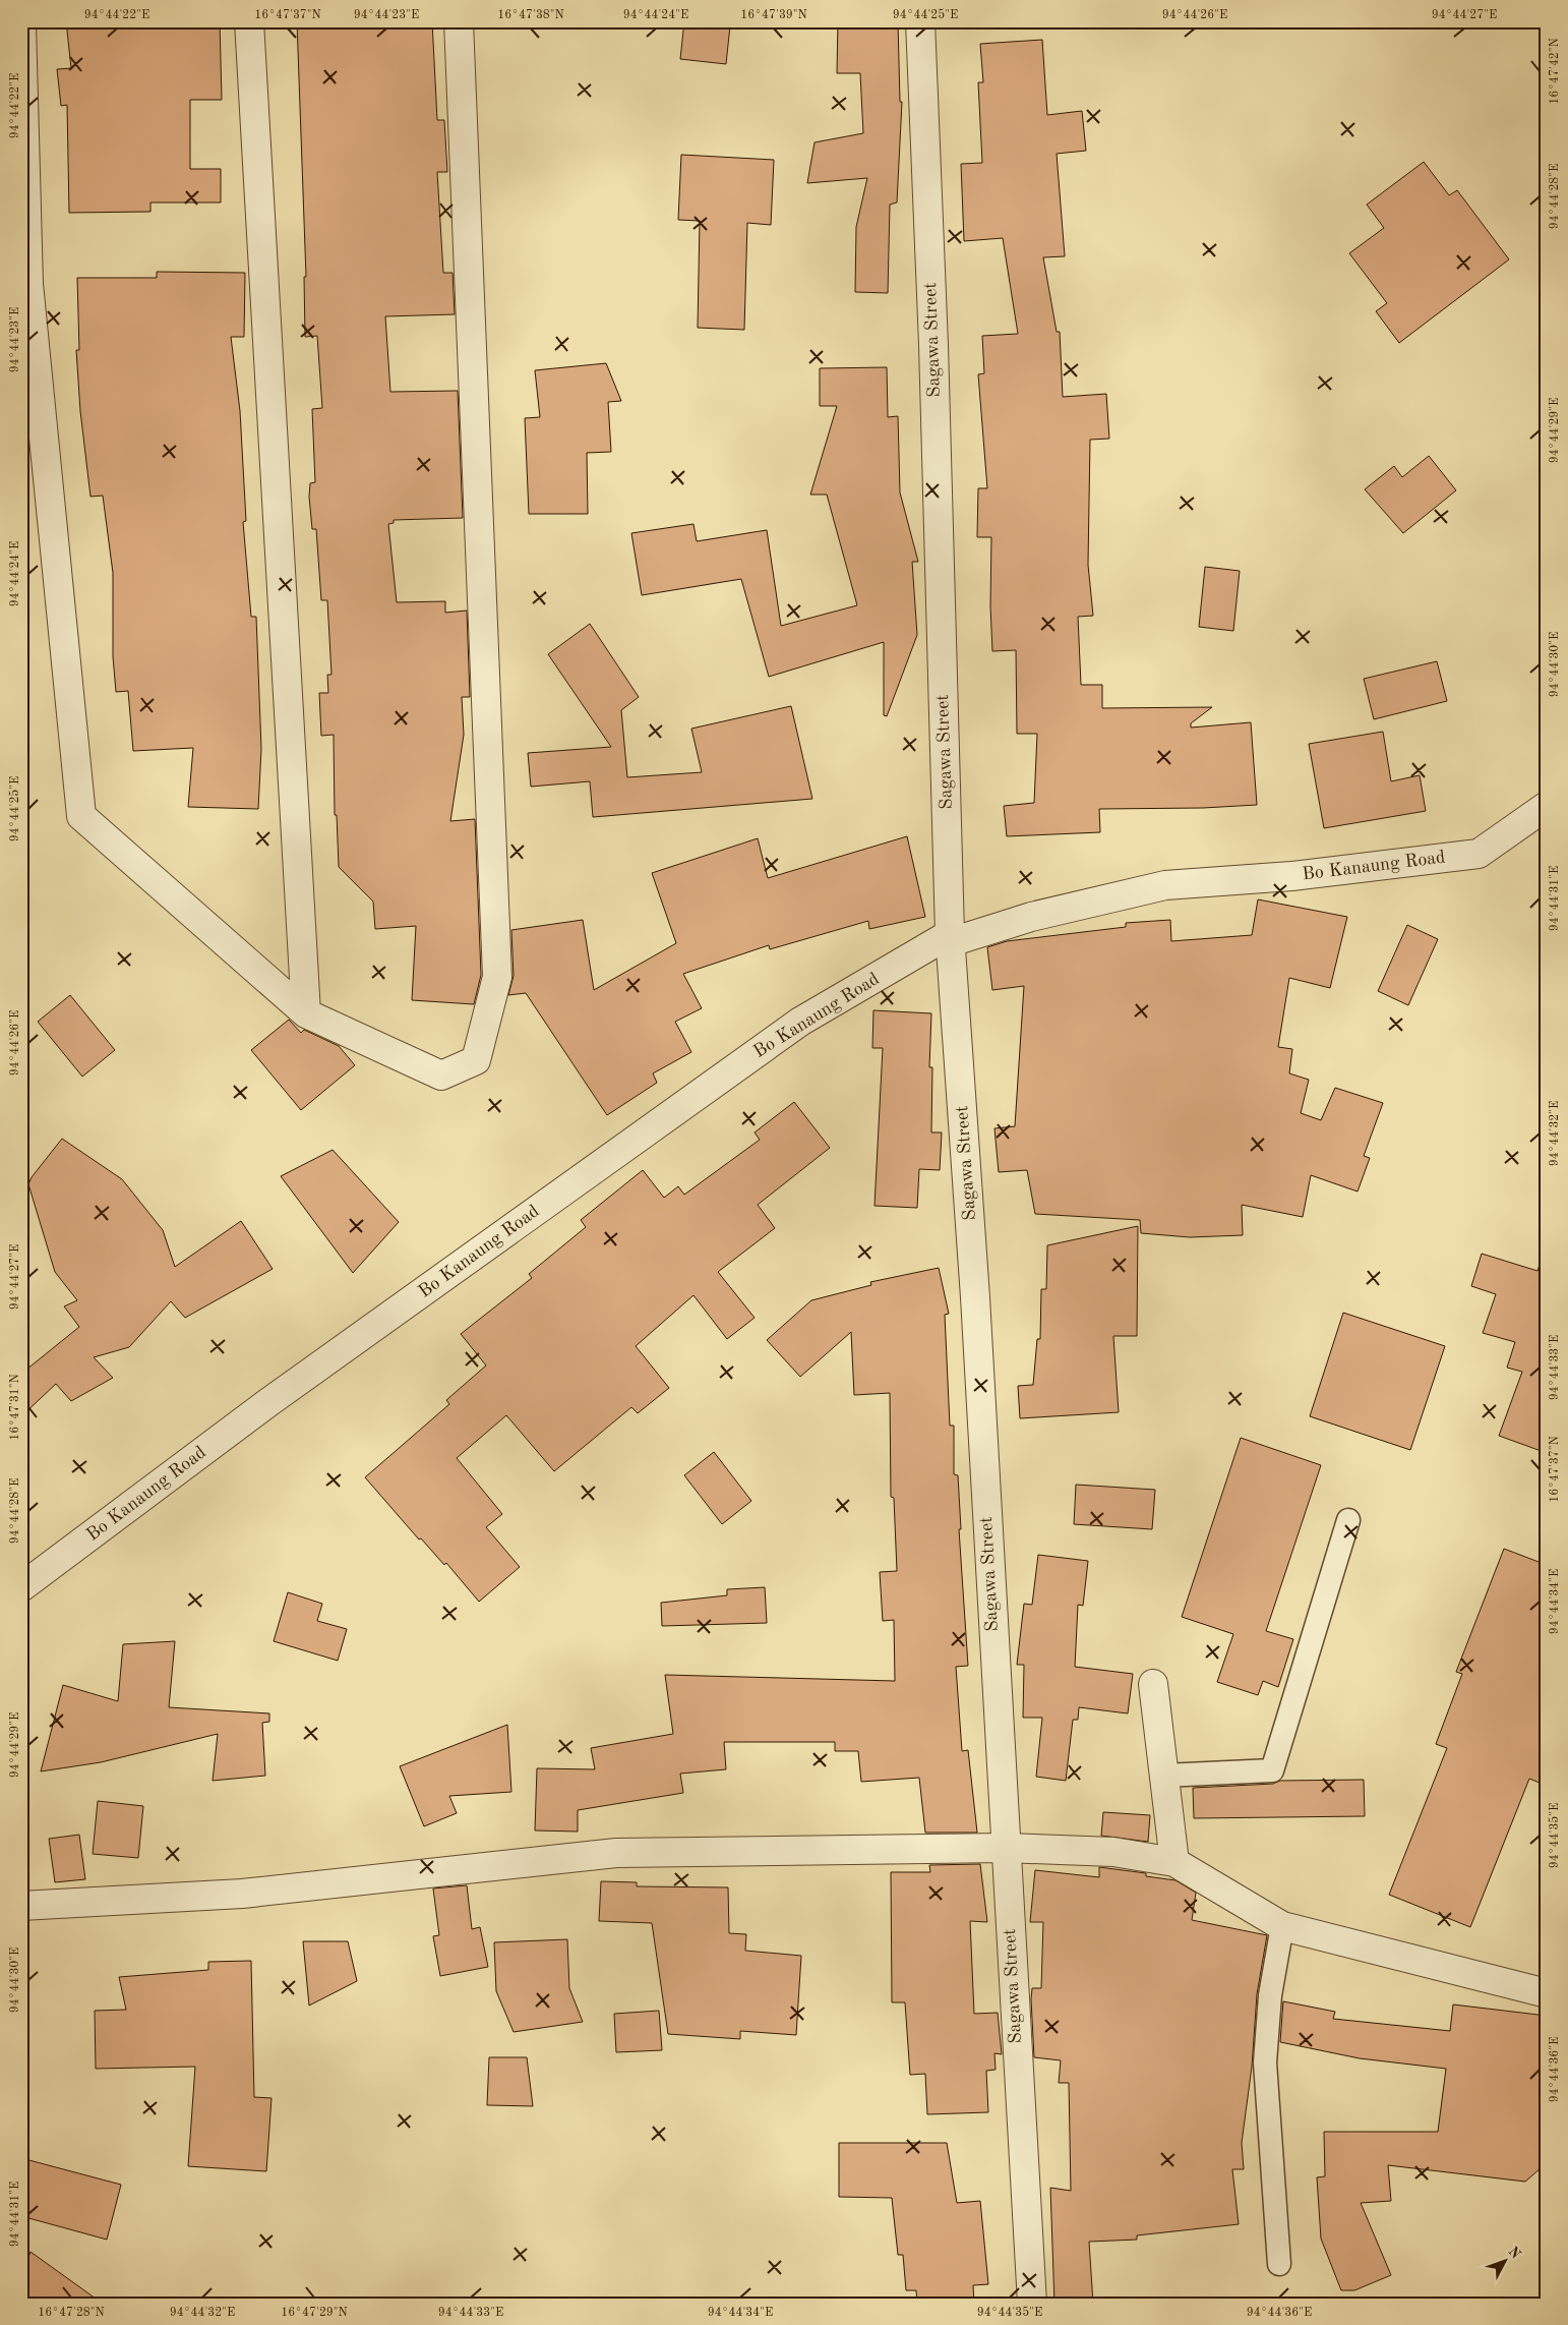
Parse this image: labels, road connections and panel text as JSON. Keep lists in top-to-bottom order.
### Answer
{
  "streets": {
    "street": ["Sagawa Street", "Bo Kanaung Road"]
  },
  "crossings": [
    ["Sagawa Street", "Bo Kanaung Road"]
  ],
  "north": "top right",
  "coordinates": [
    "94°44'22\"E",
    "16°47'37\"N",
    "94°44'23\"E",
    "16°47'38\"N",
    "94°44'24\"E",
    "16°47'39\"N",
    "94°44'25\"E",
    "94°44'26\"E",
    "94°44'27\"E",
    "16°47'42\"N",
    "94°44'28\"E",
    "94°44'29\"E",
    "94°44'30\"E",
    "94°44'31\"E",
    "94°44'32\"E",
    "94°44'33\"E",
    "16°47'31\"N",
    "94°44'34\"E",
    "94°44'35\"E",
    "94°44'36\"E",
    "16°47'28\"N",
    "16°47'29\"N"
  ]
}
